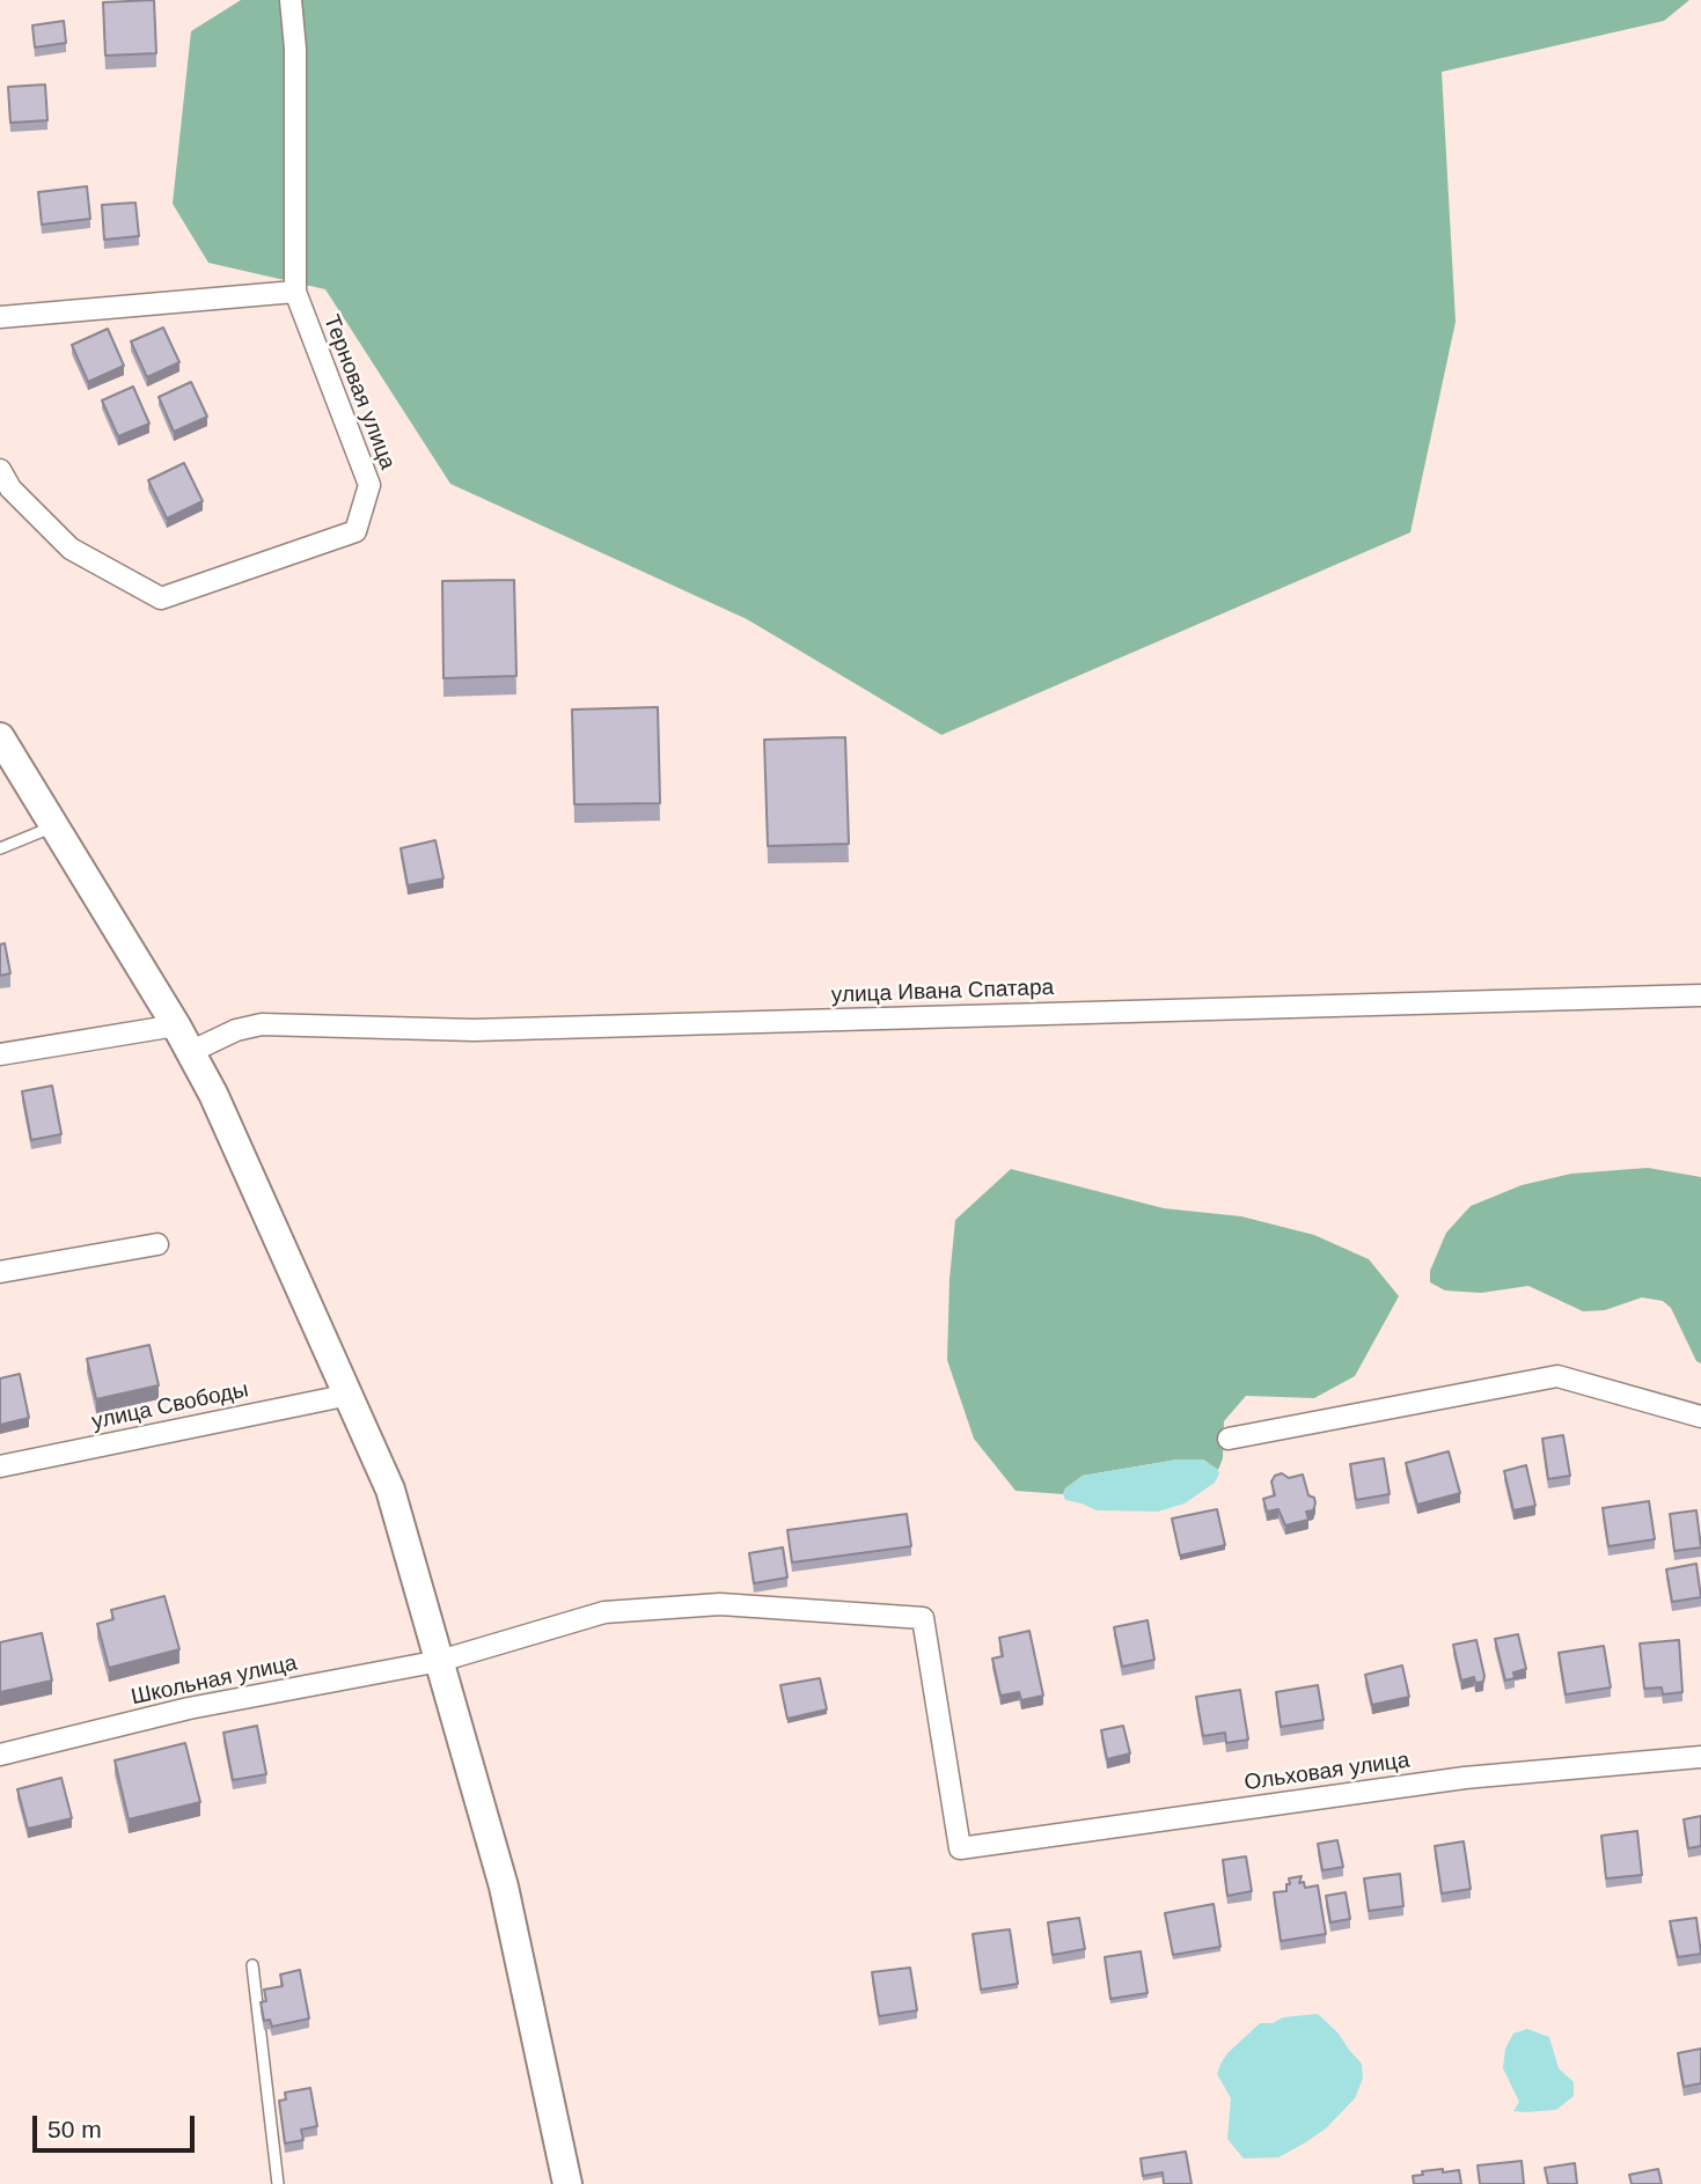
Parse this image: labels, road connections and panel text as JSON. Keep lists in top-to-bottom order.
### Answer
{
  "streets": {
    "street": [
      "Терновая улица",
      "улица Ивана Спатара",
      "улица Свободы",
      "Школьная улица",
      "Ольховая улица"
    ]
  },
  "crossings": [
    ["Школьная улица", "Ольховая улица"]
  ],
  "scale_bar": "50 m"
}
